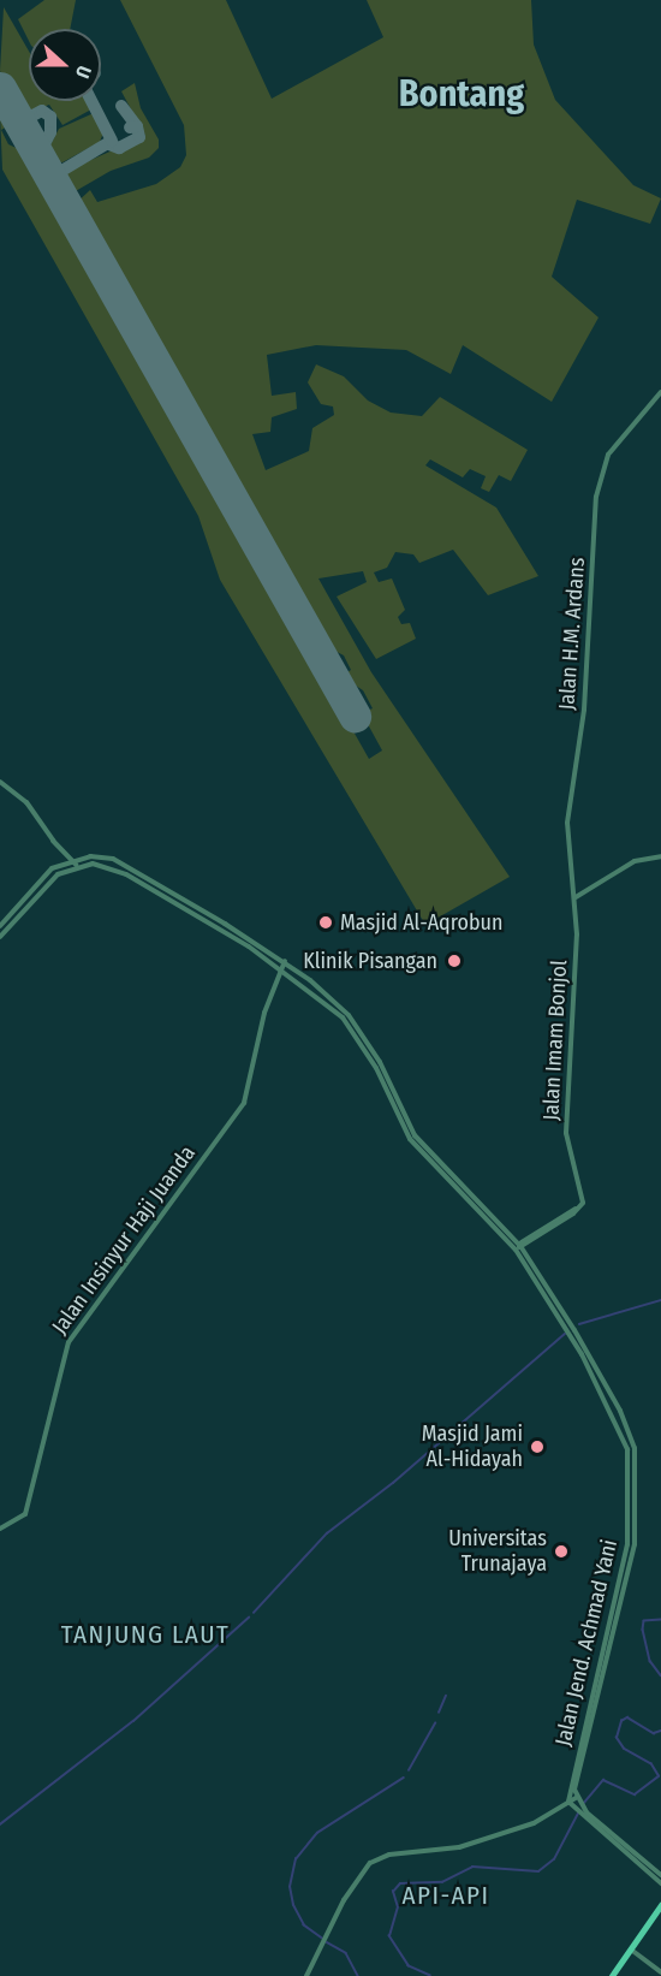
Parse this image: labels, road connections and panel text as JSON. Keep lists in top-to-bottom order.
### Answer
{
  "streets": {
    "street": [
      "Jalan H.M. Ardans",
      "Jalan Imam Bonjol",
      "Jalan Insinyur Haji Juanda",
      "Jalan Jend. Achmad Yani"
    ]
  },
  "crossings": [
    ["Jalan H.M. Ardans", "Jalan Imam Bonjol"],
    ["Jalan Imam Bonjol", "Jalan Jend. Achmad Yani"],
    ["Jalan Insinyur Haji Juanda", "Jalan Jend. Achmad Yani"]
  ],
  "districts": ["Bontang", "TANJUNG LAUT", "API-API"],
  "places": [
    "Masjid Al-Aqrobun",
    "Klinik Pisangan",
    "Masjid Jami Al-Hidayah",
    "Universitas Trunajaya"
  ],
  "north": "right"
}
